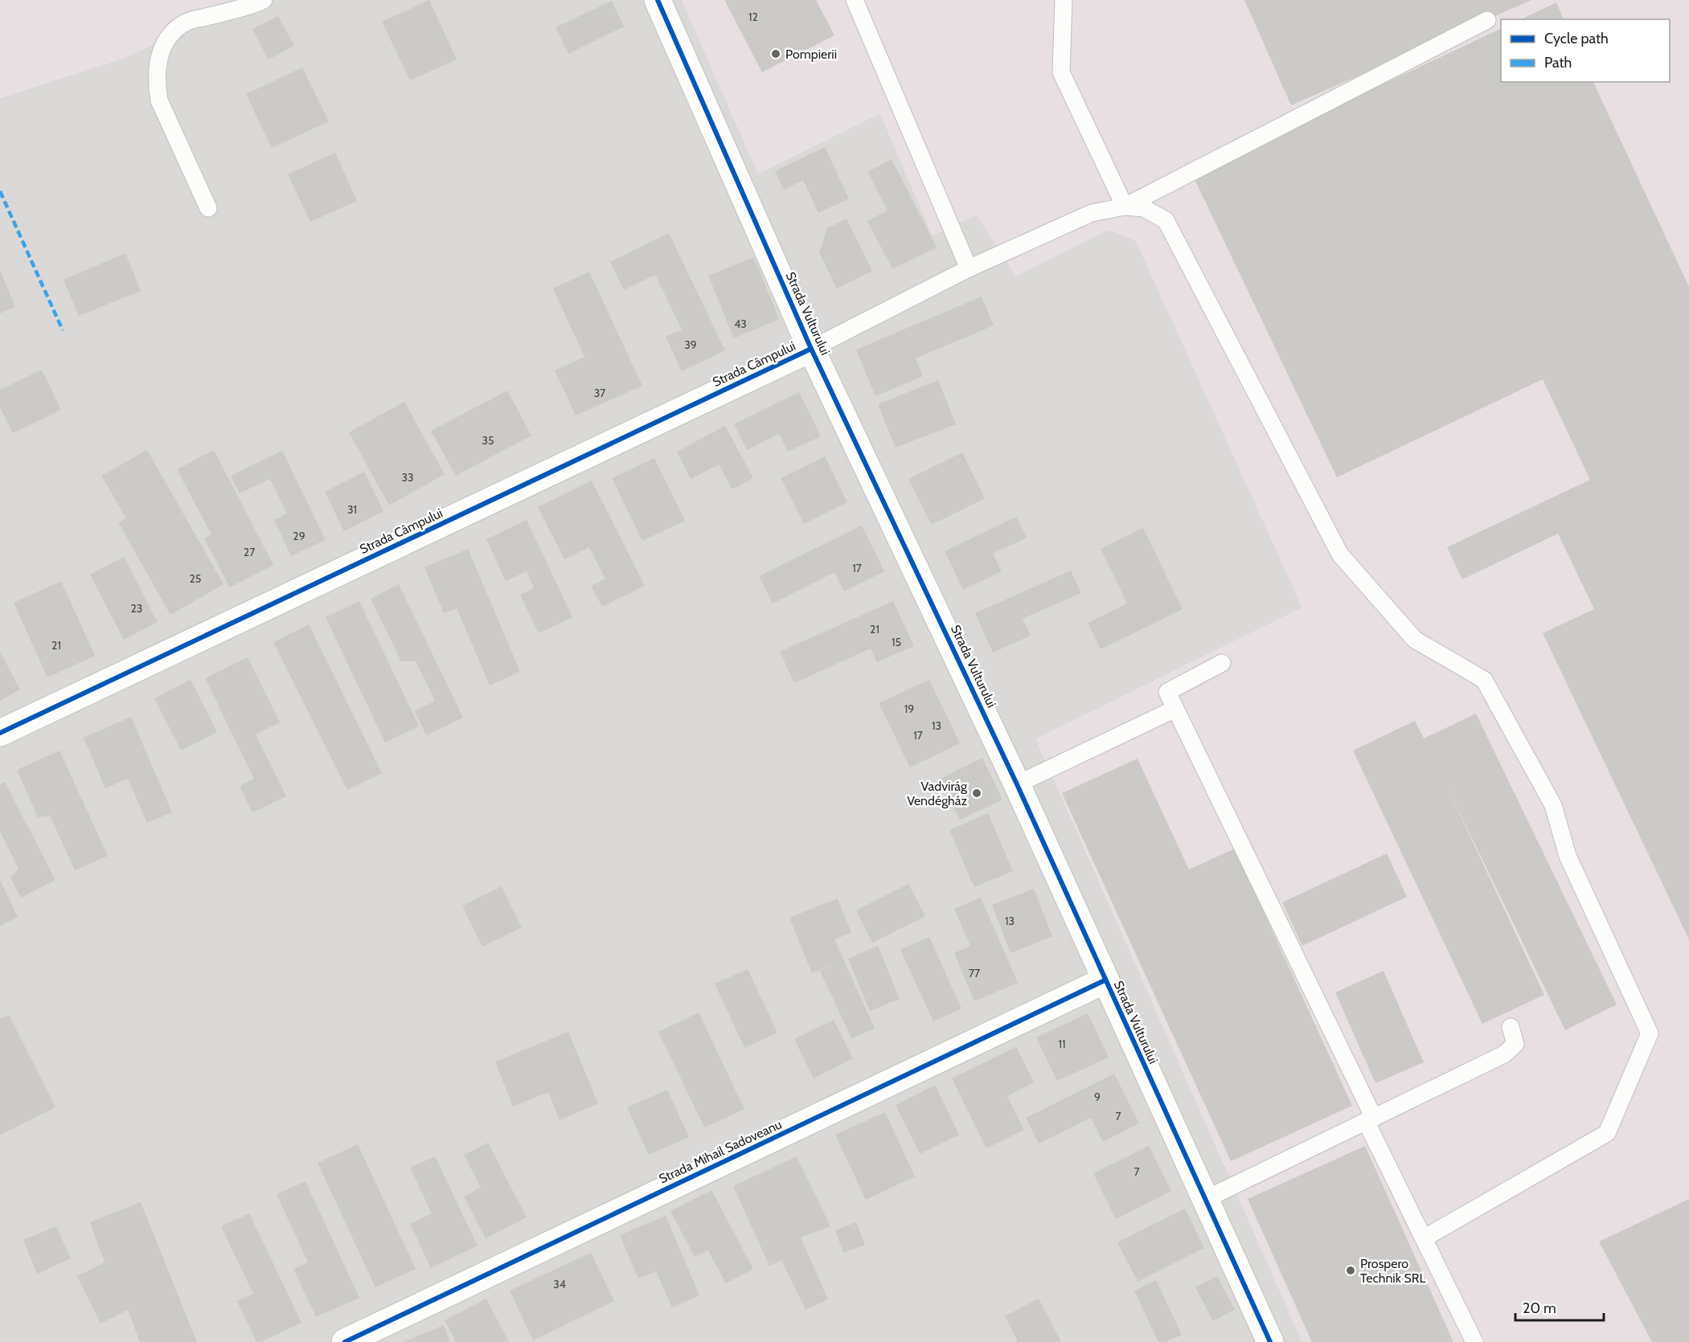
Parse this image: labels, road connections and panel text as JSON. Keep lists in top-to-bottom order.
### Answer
{
  "streets": {
    "street": ["Strada Vulturului", "Strada Câmpului", "Strada Mihail Sadoveanu"]
  },
  "crossings": [
    ["Strada Vulturului", "Strada Câmpului"],
    ["Strada Vulturului", "Strada Mihail Sadoveanu"]
  ],
  "places": ["Pompierii", "Vadvirág Vendégház", "Prospero Technik SRL"],
  "house_numbers": [
    "12",
    "43",
    "39",
    "37",
    "35",
    "33",
    "31",
    "29",
    "27",
    "17",
    "25",
    "23",
    "21",
    "15",
    "21",
    "19",
    "13",
    "17",
    "13",
    "77",
    "11",
    "9",
    "7",
    "7",
    "34"
  ],
  "legend": ["Cycle path", "Path"],
  "scale_bar": "20 m"
}
